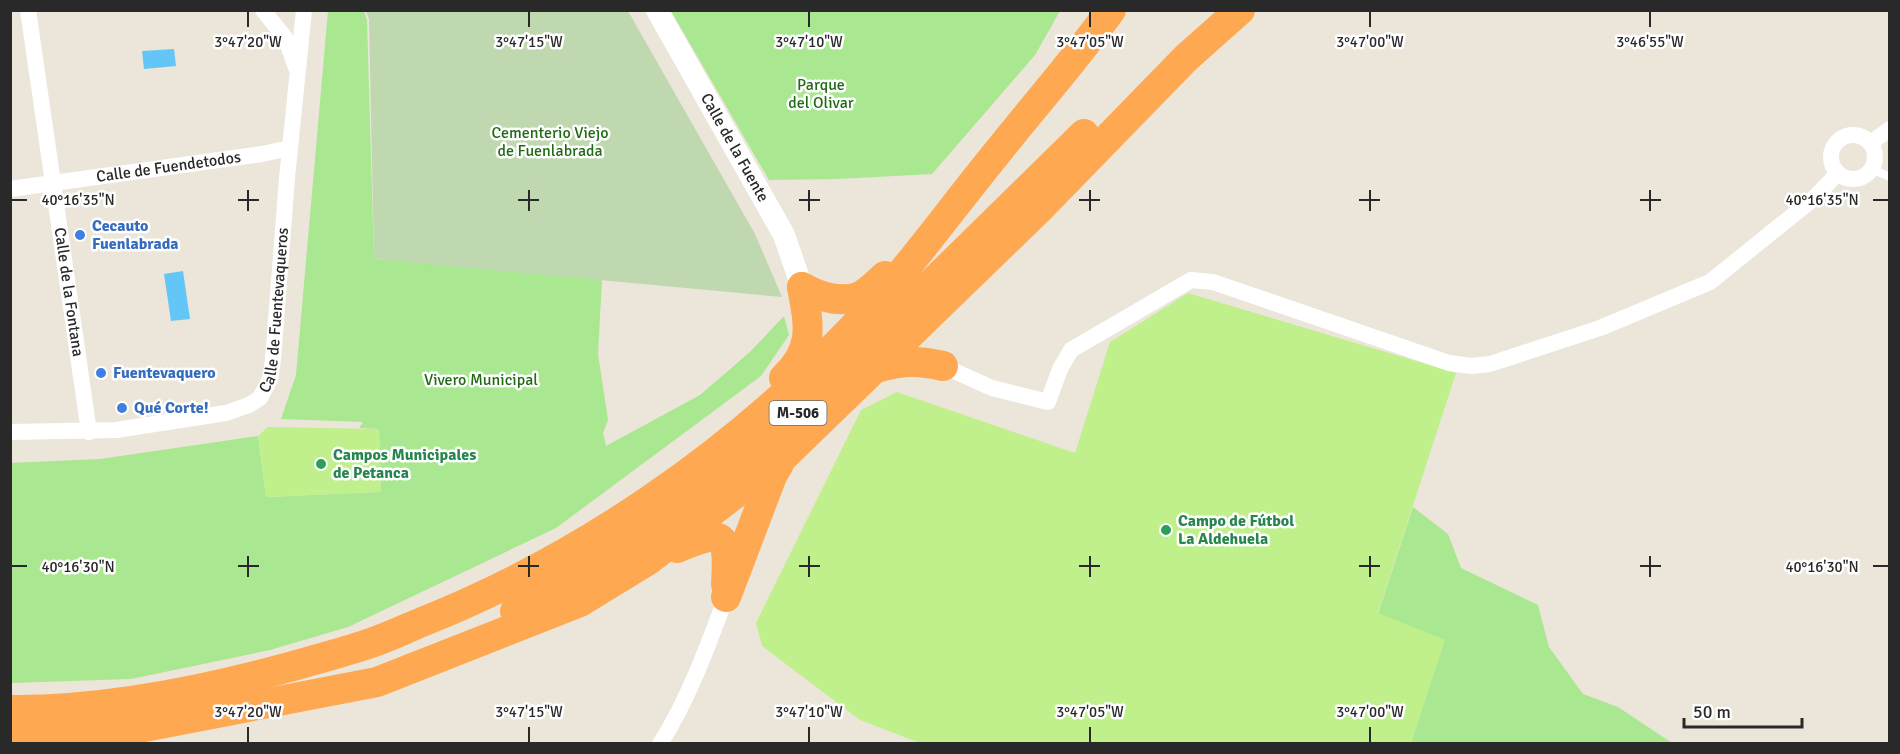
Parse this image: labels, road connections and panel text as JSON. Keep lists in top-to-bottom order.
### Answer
{
  "streets": {
    "highway": ["M-506"],
    "street": [
      "Calle de la Fuente",
      "Calle de Fuendetodos",
      "Calle de la Fontana",
      "Calle de Fuentevaqueros"
    ]
  },
  "crossings": [
    ["Calle de Fuendetodos", "Calle de la Fontana"],
    ["Calle de Fuendetodos", "Calle de Fuentevaqueros"],
    ["Calle de la Fontana", "Calle de Fuentevaqueros"]
  ],
  "parks": ["Parque del Olivar", "Cementerio Viejo de Fuenlabrada", "Vivero Municipal"],
  "places": [
    "Cecauto Fuenlabrada",
    "Fuentevaquero",
    "Qué Corte!",
    "Campos Municipales de Petanca",
    "Campo de Fútbol La Aldehuela"
  ],
  "scale_bar": "50 m",
  "coordinates": [
    "3°47'20\"W",
    "3°47'15\"W",
    "3°47'10\"W",
    "3°47'05\"W",
    "3°47'00\"W",
    "3°46'55\"W",
    "40°16'35\"N",
    "40°16'30\"N"
  ]
}
